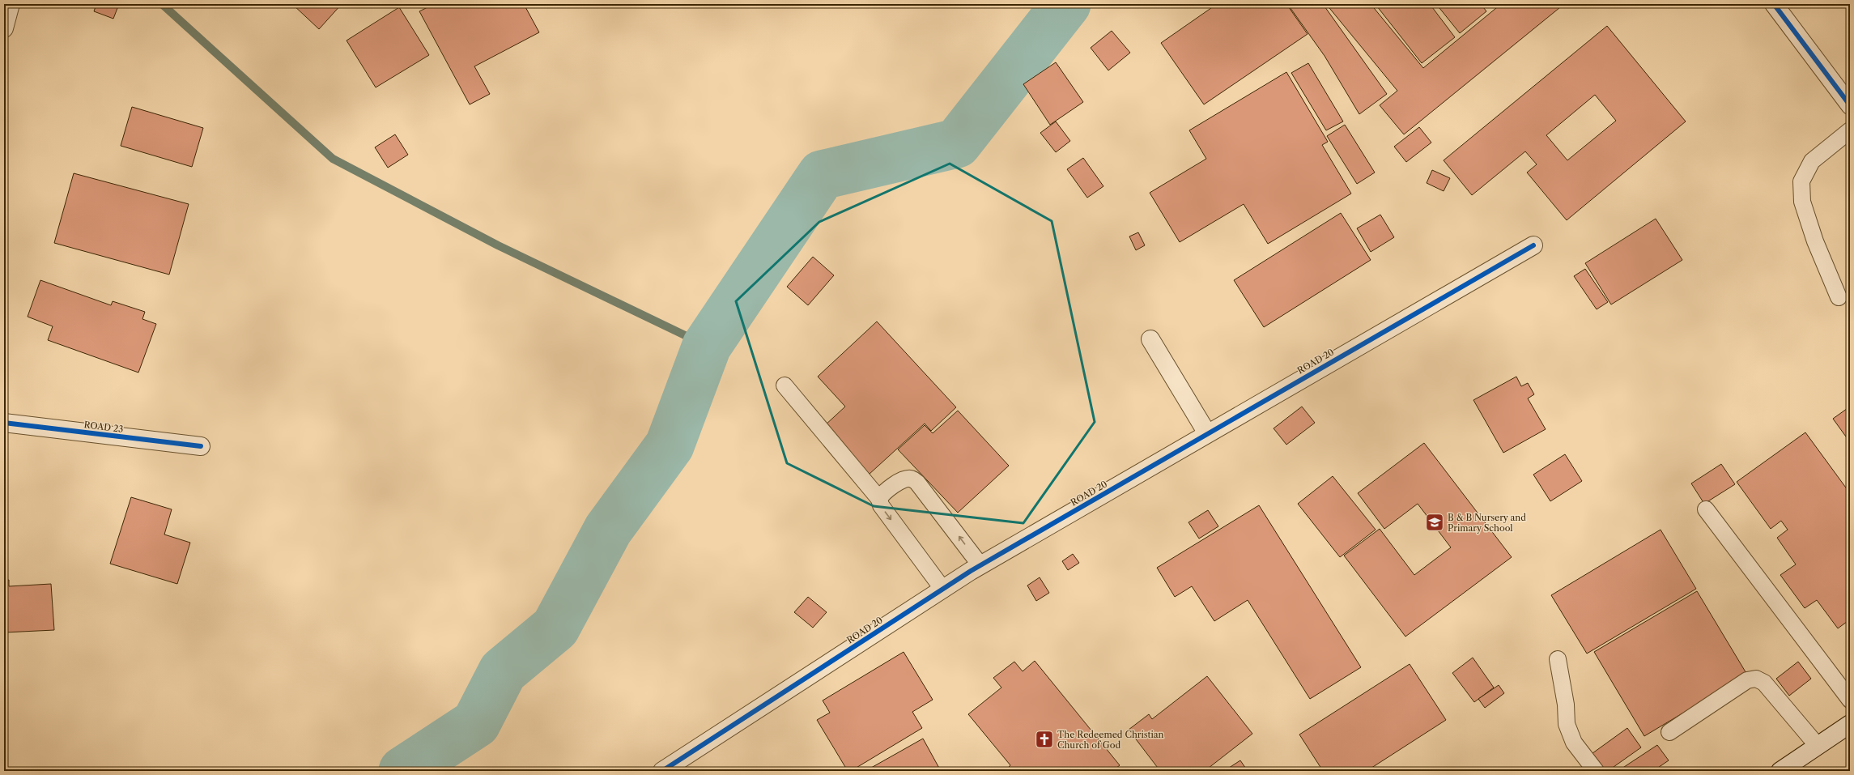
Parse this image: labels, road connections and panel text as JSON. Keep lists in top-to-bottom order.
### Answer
{
  "streets": {
    "street": ["ROAD 20", "ROAD 23"]
  },
  "places": {
    "school or university": ["B & B Nursery and Primary School"],
    "church": ["The Redeemed Christian Church of God"]
  }
}
